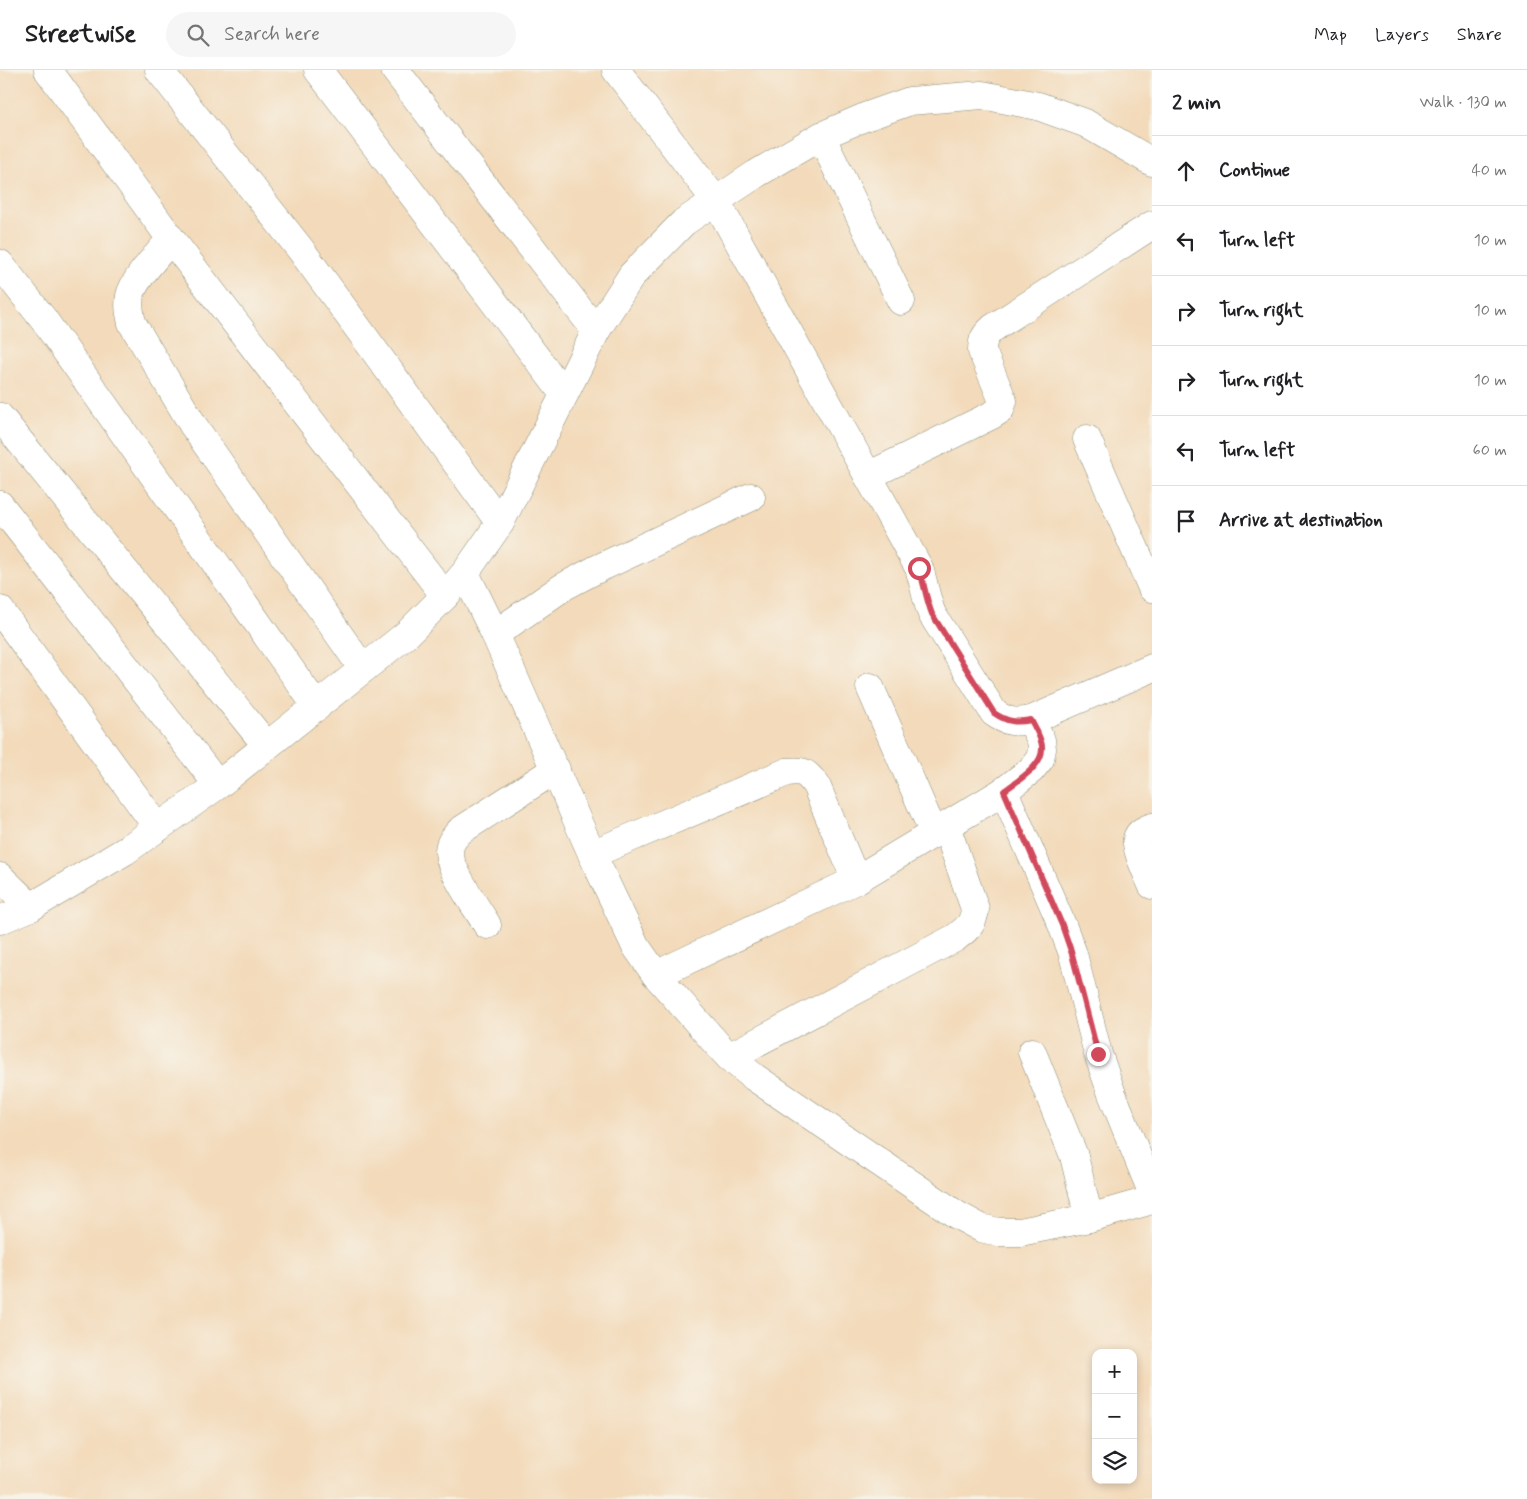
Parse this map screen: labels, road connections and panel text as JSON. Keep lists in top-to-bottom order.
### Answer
{
  "page": {
    "header": "Streetwise",
    "search": "Search here",
    "nav": ["Map", "Layers", "Share"],
    "heading": ["2 min", "Walk · 130 m"],
    "list": [
      ["Continue", "40 m"],
      ["Turn left", "10 m"],
      ["Turn right", "10 m"],
      ["Turn right", "10 m"],
      ["Turn left", "60 m"],
      "Arrive at destination"
    ],
    "map_buttons": ["+", "−"]
  }
}
